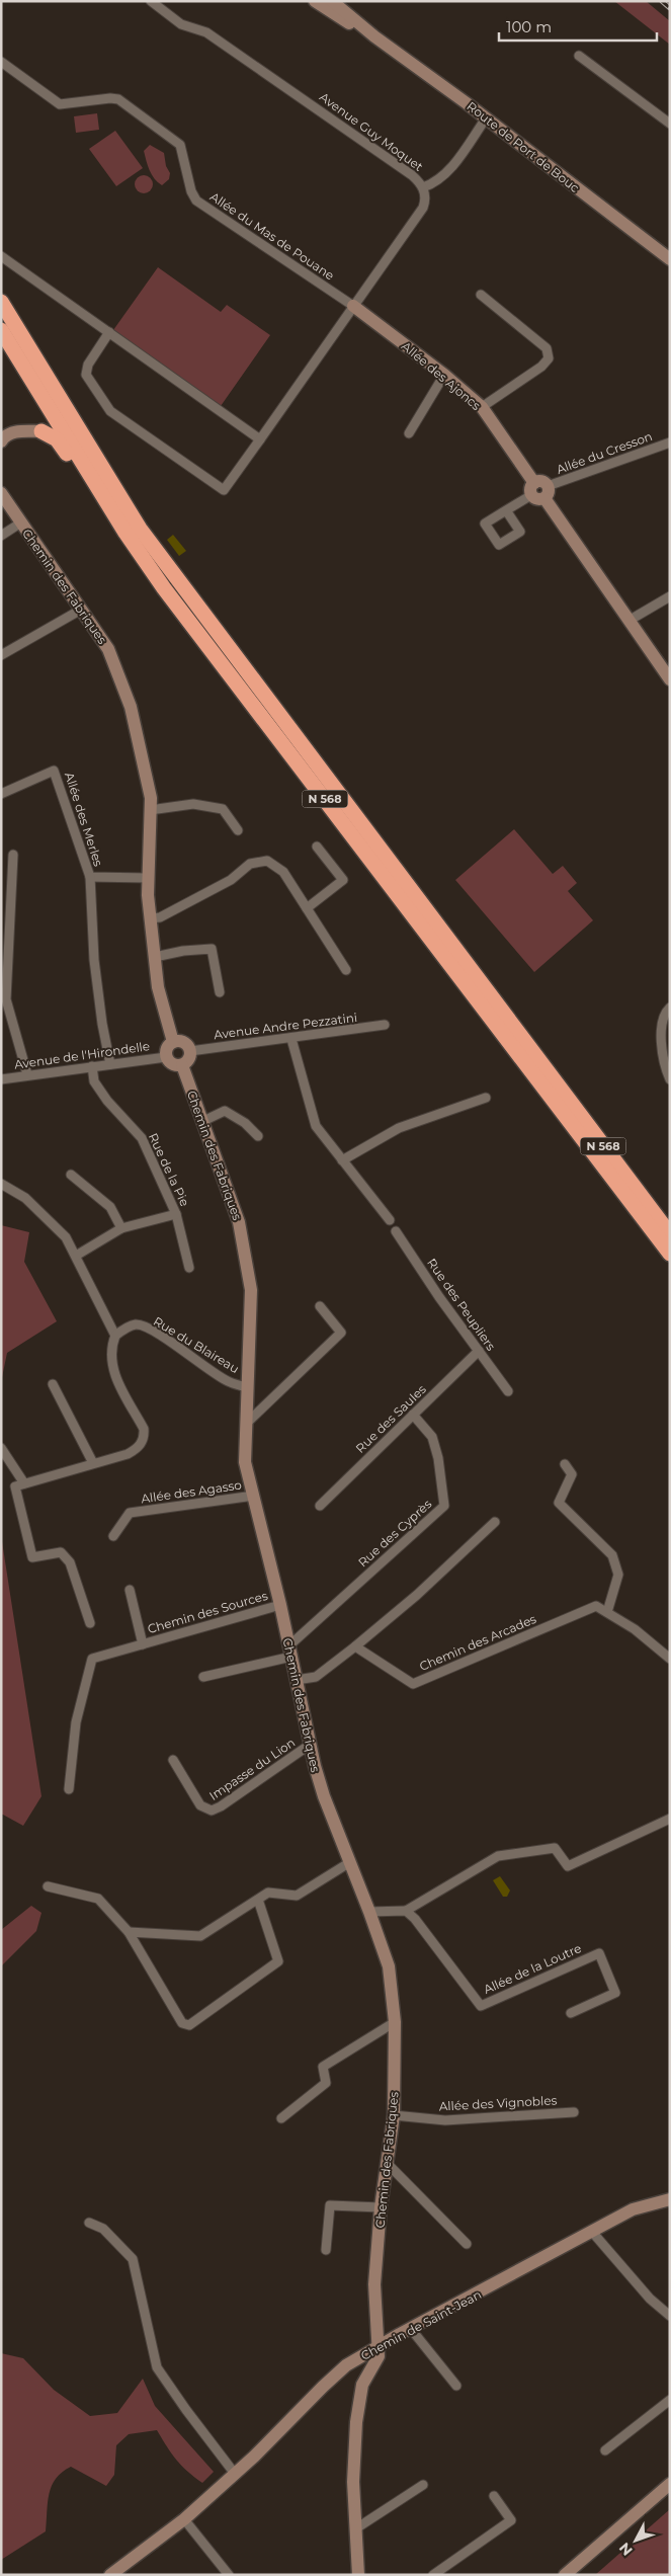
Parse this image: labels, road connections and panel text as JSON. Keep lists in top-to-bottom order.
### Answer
{
  "streets": {
    "highway": ["N 568"],
    "street": [
      "Avenue Guy Moquet",
      "Route de Port de Bouc",
      "Allée du Mas de Pouane",
      "Allée des Ajoncs",
      "Allée du Cresson",
      "Chemin des Fabriques",
      "Allée des Merles",
      "Avenue Andre Pezzatini",
      "Avenue de l'Hirondelle",
      "Rue de la Pie",
      "Rue des Peupliers",
      "Rue du Blaireau",
      "Rue des Saules",
      "Allée des Agasso",
      "Rue des Cyprès",
      "Chemin des Sources",
      "Chemin des Arcades",
      "Impasse du Lion",
      "Allée de la Loutre",
      "Allée des Vignobles",
      "Chemin de Saint-Jean"
    ]
  },
  "crossings": [
    ["Avenue Guy Moquet", "Allée du Mas de Pouane"],
    ["Avenue Guy Moquet", "Allée des Ajoncs"],
    ["Allée du Mas de Pouane", "Allée des Ajoncs"],
    ["Allée des Ajoncs", "Allée du Cresson"],
    ["Chemin des Fabriques", "Allée des Merles"],
    ["Chemin des Fabriques", "Avenue Andre Pezzatini"],
    ["Chemin des Fabriques", "Avenue de l'Hirondelle"],
    ["Chemin des Fabriques", "Rue du Blaireau"],
    ["Chemin des Fabriques", "Allée des Agasso"],
    ["Chemin des Fabriques", "Rue des Cyprès"],
    ["Chemin des Fabriques", "Chemin des Sources"],
    ["Chemin des Fabriques", "Impasse du Lion"],
    ["Chemin des Fabriques", "Allée des Vignobles"],
    ["Chemin des Fabriques", "Chemin de Saint-Jean"],
    ["Avenue Andre Pezzatini", "Avenue de l'Hirondelle"],
    ["Avenue de l'Hirondelle", "Rue de la Pie"],
    ["Rue des Peupliers", "Rue des Saules"],
    ["Rue des Saules", "Rue des Cyprès"]
  ],
  "scale_bar": "100 m",
  "north": "bottom left"
}
